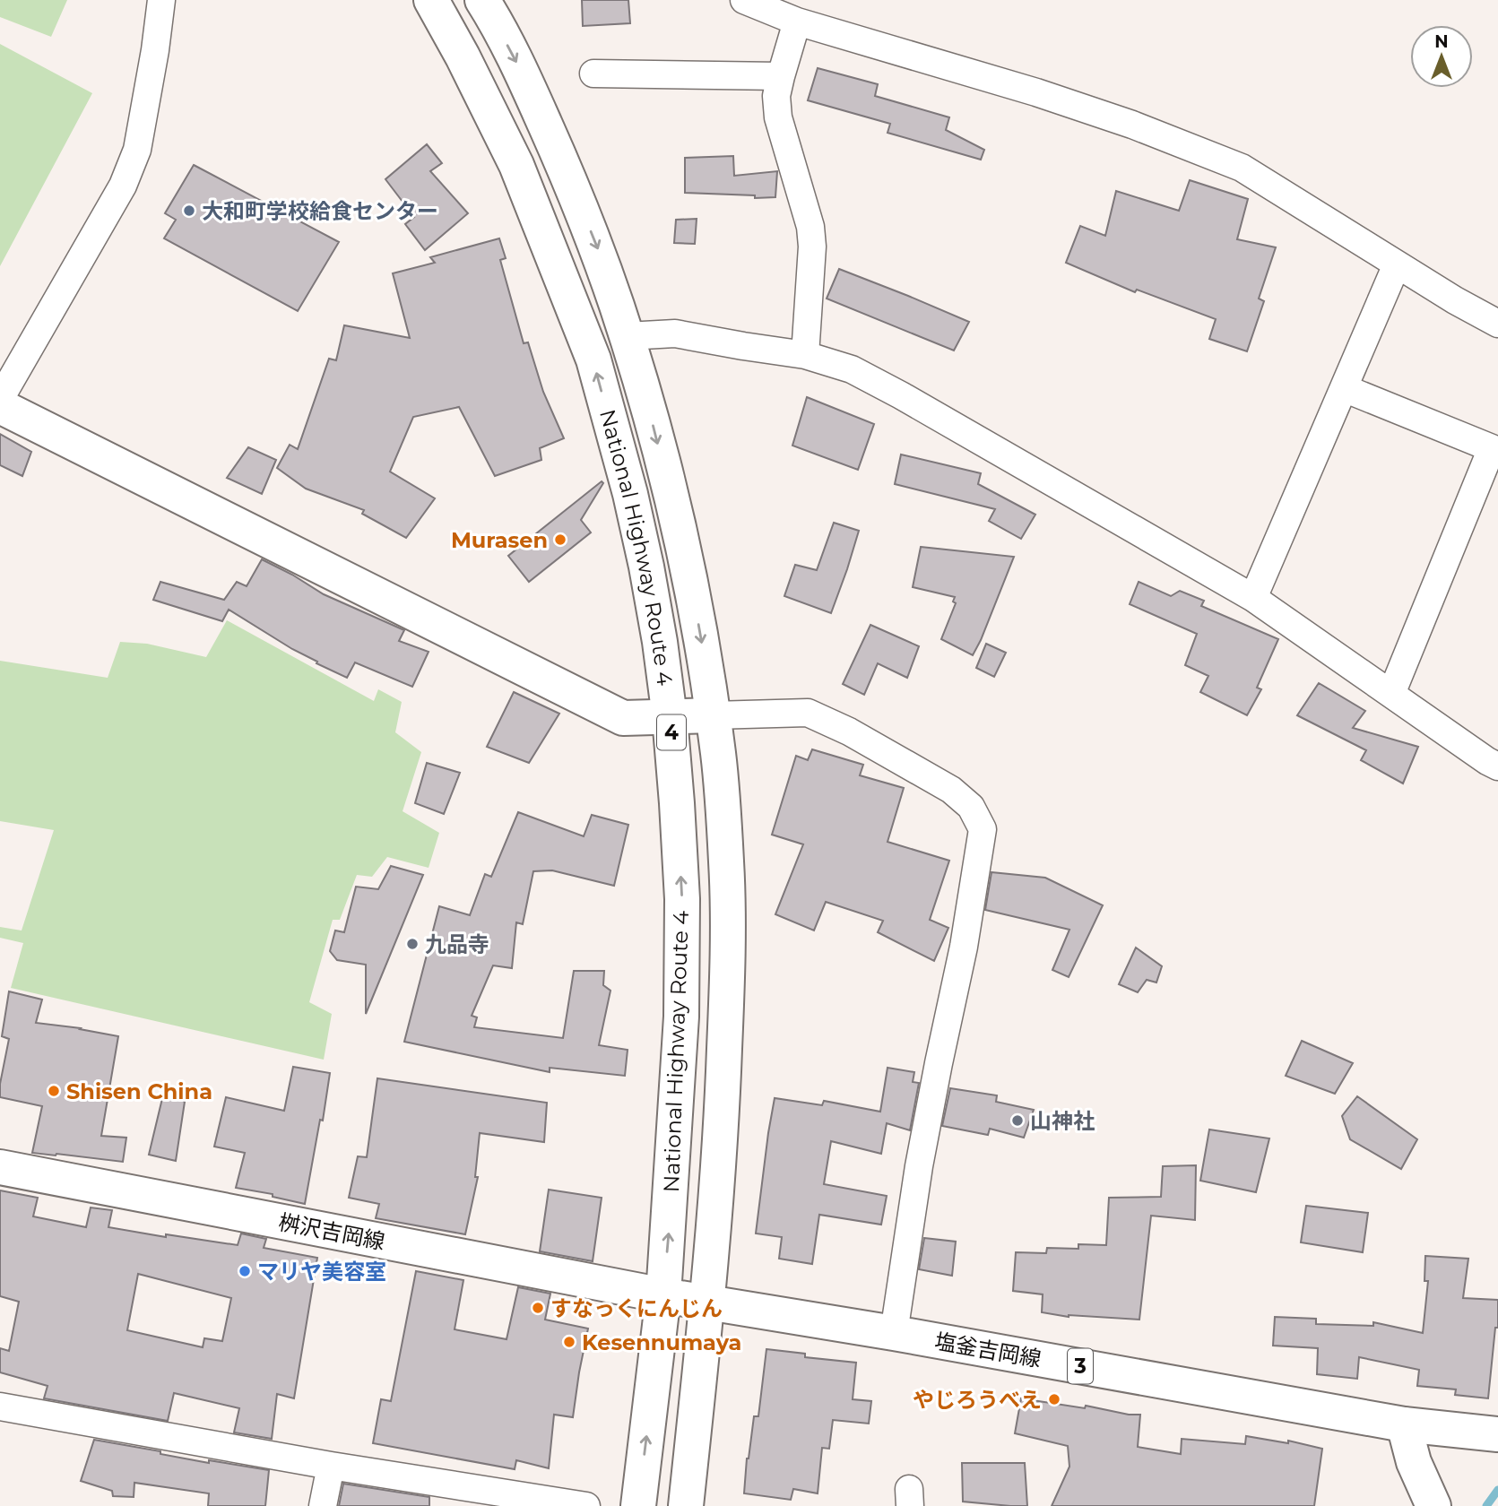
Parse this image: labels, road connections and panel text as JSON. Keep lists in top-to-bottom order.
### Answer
{
  "streets": {
    "main road": [
      "National Highway Route 4",
      "4",
      "桝沢吉岡線",
      "塩釜吉岡線",
      "3"
    ]
  },
  "crossings": [
    ["National Highway Route 4", "桝沢吉岡線"],
    ["National Highway Route 4", "塩釜吉岡線"],
    ["桝沢吉岡線", "塩釜吉岡線"]
  ],
  "places": [
    "大和町学校給食センター",
    "Murasen",
    "九品寺",
    "Shisen China",
    "山神社",
    "マリヤ美容室",
    "すなっくにんじん",
    "Kesennumaya",
    "やじろうべえ"
  ],
  "north": "top"
}
